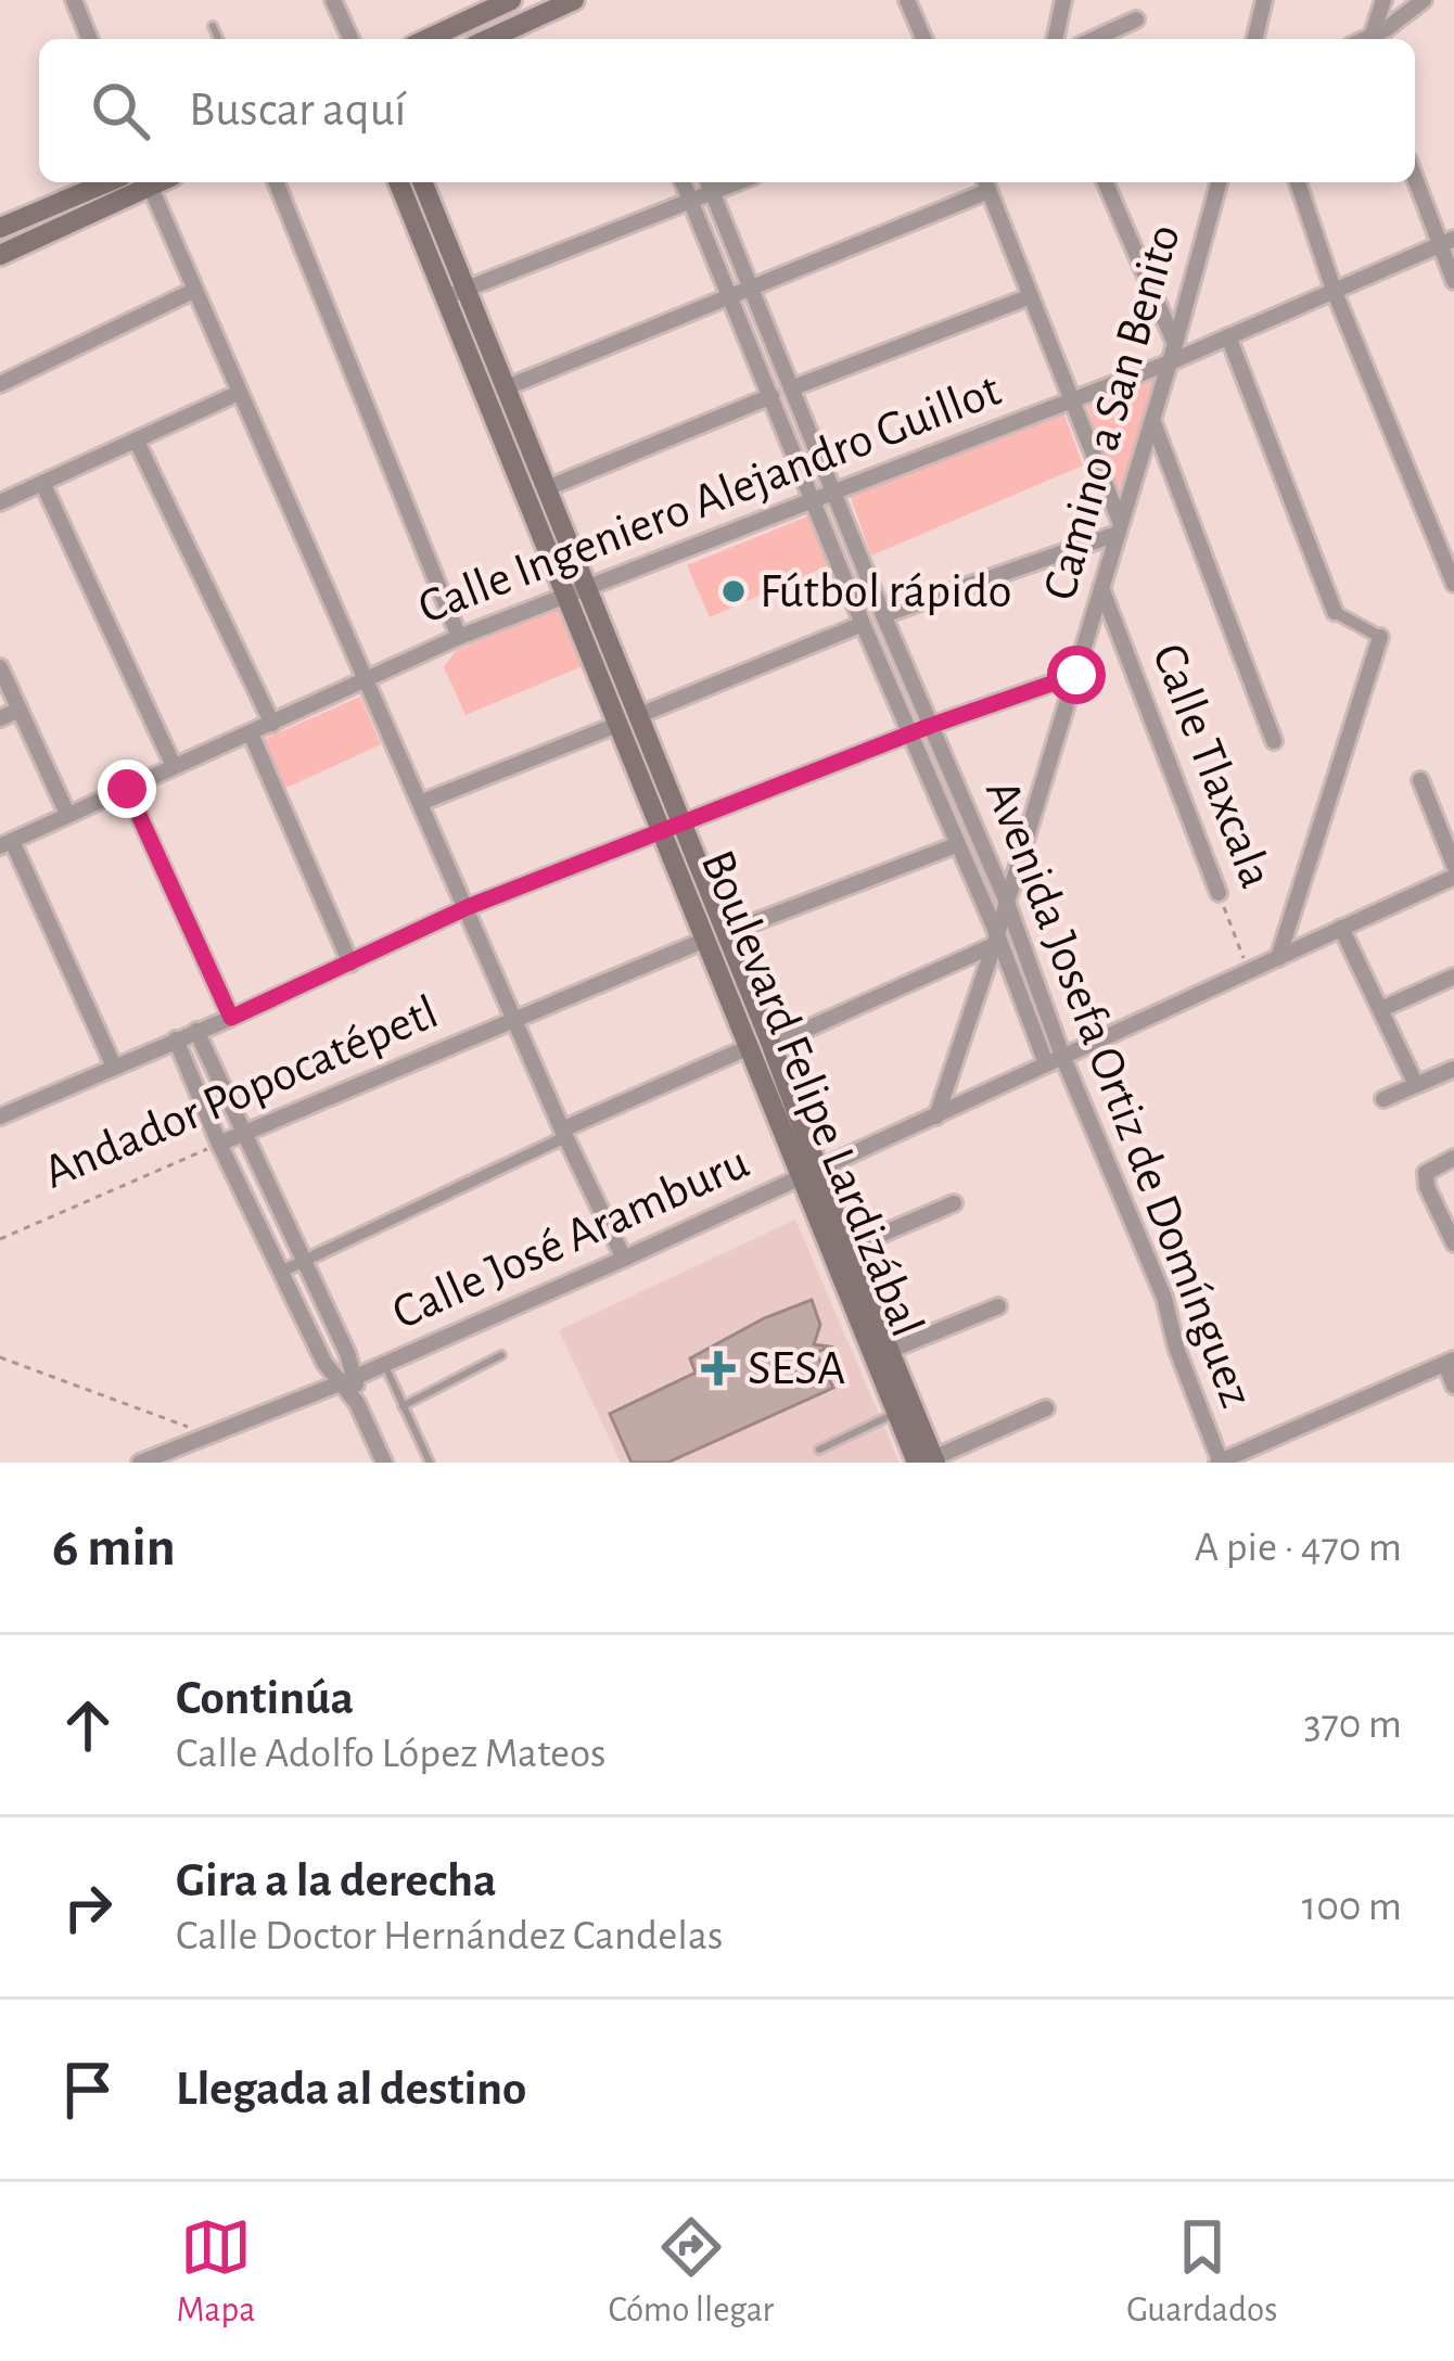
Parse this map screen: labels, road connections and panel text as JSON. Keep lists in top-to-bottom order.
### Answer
{
  "streets": {
    "main road": ["Boulevard Felipe Lardizábal"],
    "street": [
      "Camino a San Benito",
      "Calle Ingeniero Alejandro Guillot",
      "Calle Tlaxcala",
      "Andador Popocatépetl",
      "Avenida Josefa Ortiz de Domínguez",
      "Calle José Aramburu"
    ]
  },
  "crossings": [
    ["Camino a San Benito", "Calle Ingeniero Alejandro Guillot"],
    ["Camino a San Benito", "Calle Tlaxcala"],
    ["Camino a San Benito", "Avenida Josefa Ortiz de Domínguez"],
    ["Camino a San Benito", "Calle José Aramburu"],
    ["Calle Ingeniero Alejandro Guillot", "Boulevard Felipe Lardizábal"],
    ["Calle Ingeniero Alejandro Guillot", "Avenida Josefa Ortiz de Domínguez"],
    ["Calle Tlaxcala", "Calle José Aramburu"],
    ["Andador Popocatépetl", "Boulevard Felipe Lardizábal"],
    ["Boulevard Felipe Lardizábal", "Calle José Aramburu"],
    ["Avenida Josefa Ortiz de Domínguez", "Calle José Aramburu"]
  ],
  "places": {
    "other": ["Fútbol rápido"],
    "health": ["SESA"]
  },
  "page": {
    "search": "Buscar aquí",
    "heading": ["6 min", "A pie · 470 m"],
    "list": [
      ["Continúa", "Calle Adolfo López Mateos", "370 m"],
      ["Gira a la derecha", "Calle Doctor Hernández Candelas", "100 m"],
      "Llegada al destino"
    ],
    "nav": ["Mapa", "Cómo llegar", "Guardados"]
  }
}
